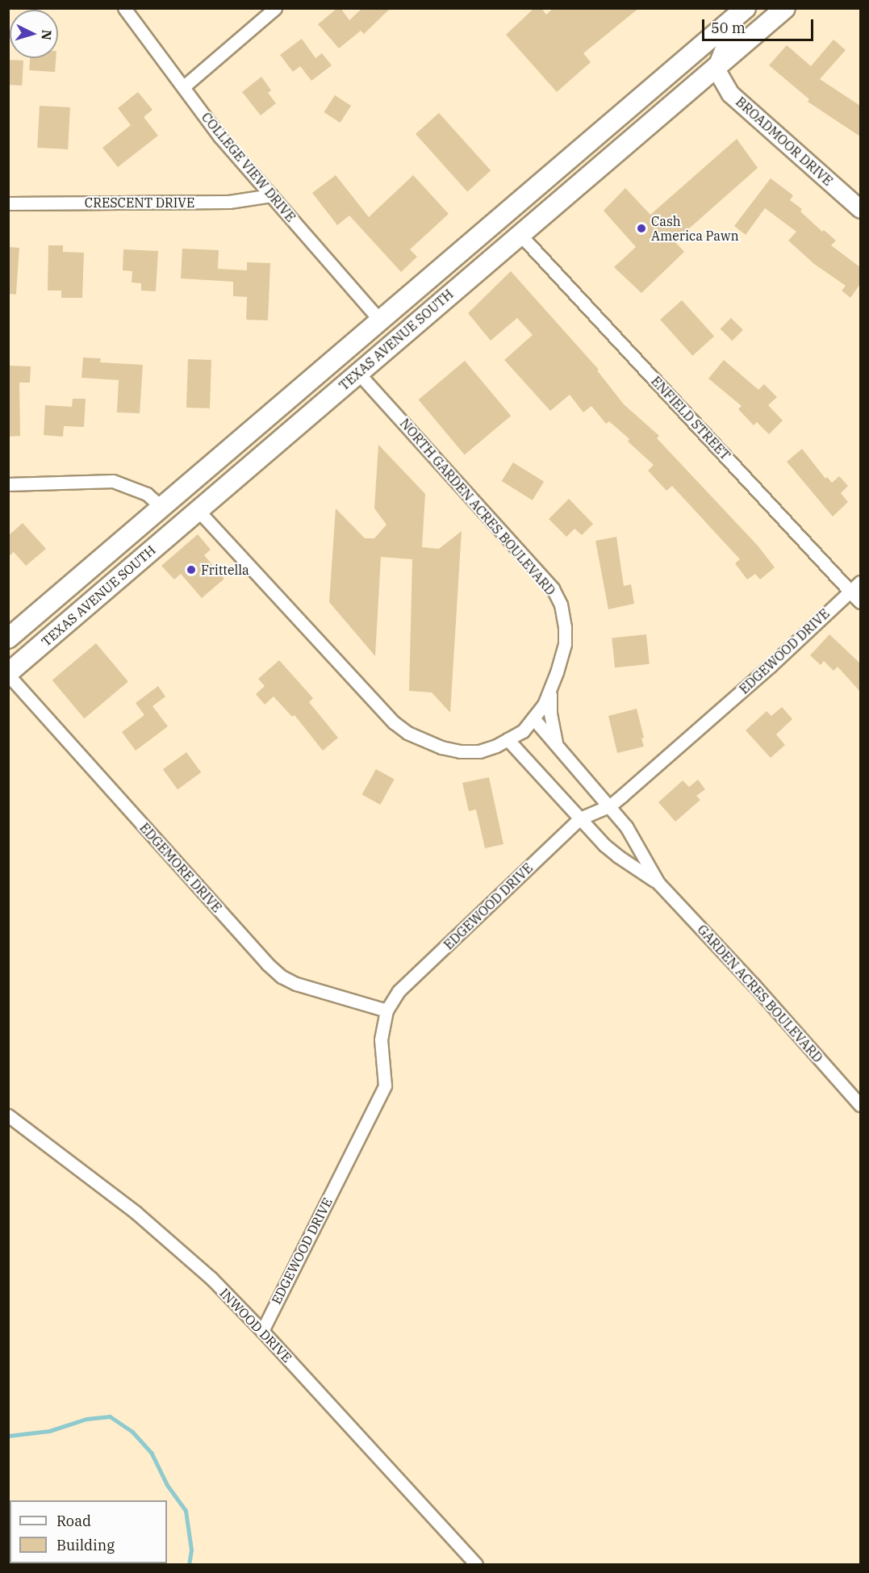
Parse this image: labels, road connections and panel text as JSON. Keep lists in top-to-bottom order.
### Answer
{
  "streets": {
    "main road": ["TEXAS AVENUE SOUTH"],
    "street": [
      "BROADMOOR DRIVE",
      "COLLEGE VIEW DRIVE",
      "CRESCENT DRIVE",
      "ENFIELD STREET",
      "NORTH GARDEN ACRES BOULEVARD",
      "EDGEWOOD DRIVE",
      "EDGEMORE DRIVE",
      "GARDEN ACRES BOULEVARD",
      "INWOOD DRIVE"
    ]
  },
  "crossings": [
    ["BROADMOOR DRIVE", "TEXAS AVENUE SOUTH"],
    ["COLLEGE VIEW DRIVE", "CRESCENT DRIVE"],
    ["COLLEGE VIEW DRIVE", "TEXAS AVENUE SOUTH"],
    ["TEXAS AVENUE SOUTH", "ENFIELD STREET"],
    ["TEXAS AVENUE SOUTH", "NORTH GARDEN ACRES BOULEVARD"],
    ["TEXAS AVENUE SOUTH", "EDGEMORE DRIVE"],
    ["ENFIELD STREET", "EDGEWOOD DRIVE"],
    ["NORTH GARDEN ACRES BOULEVARD", "GARDEN ACRES BOULEVARD"],
    ["EDGEWOOD DRIVE", "EDGEMORE DRIVE"],
    ["EDGEWOOD DRIVE", "GARDEN ACRES BOULEVARD"],
    ["EDGEWOOD DRIVE", "INWOOD DRIVE"]
  ],
  "places": ["Cash America Pawn", "Frittella"],
  "legend": ["Road", "Building"],
  "scale_bar": "50 m",
  "north": "right"
}
